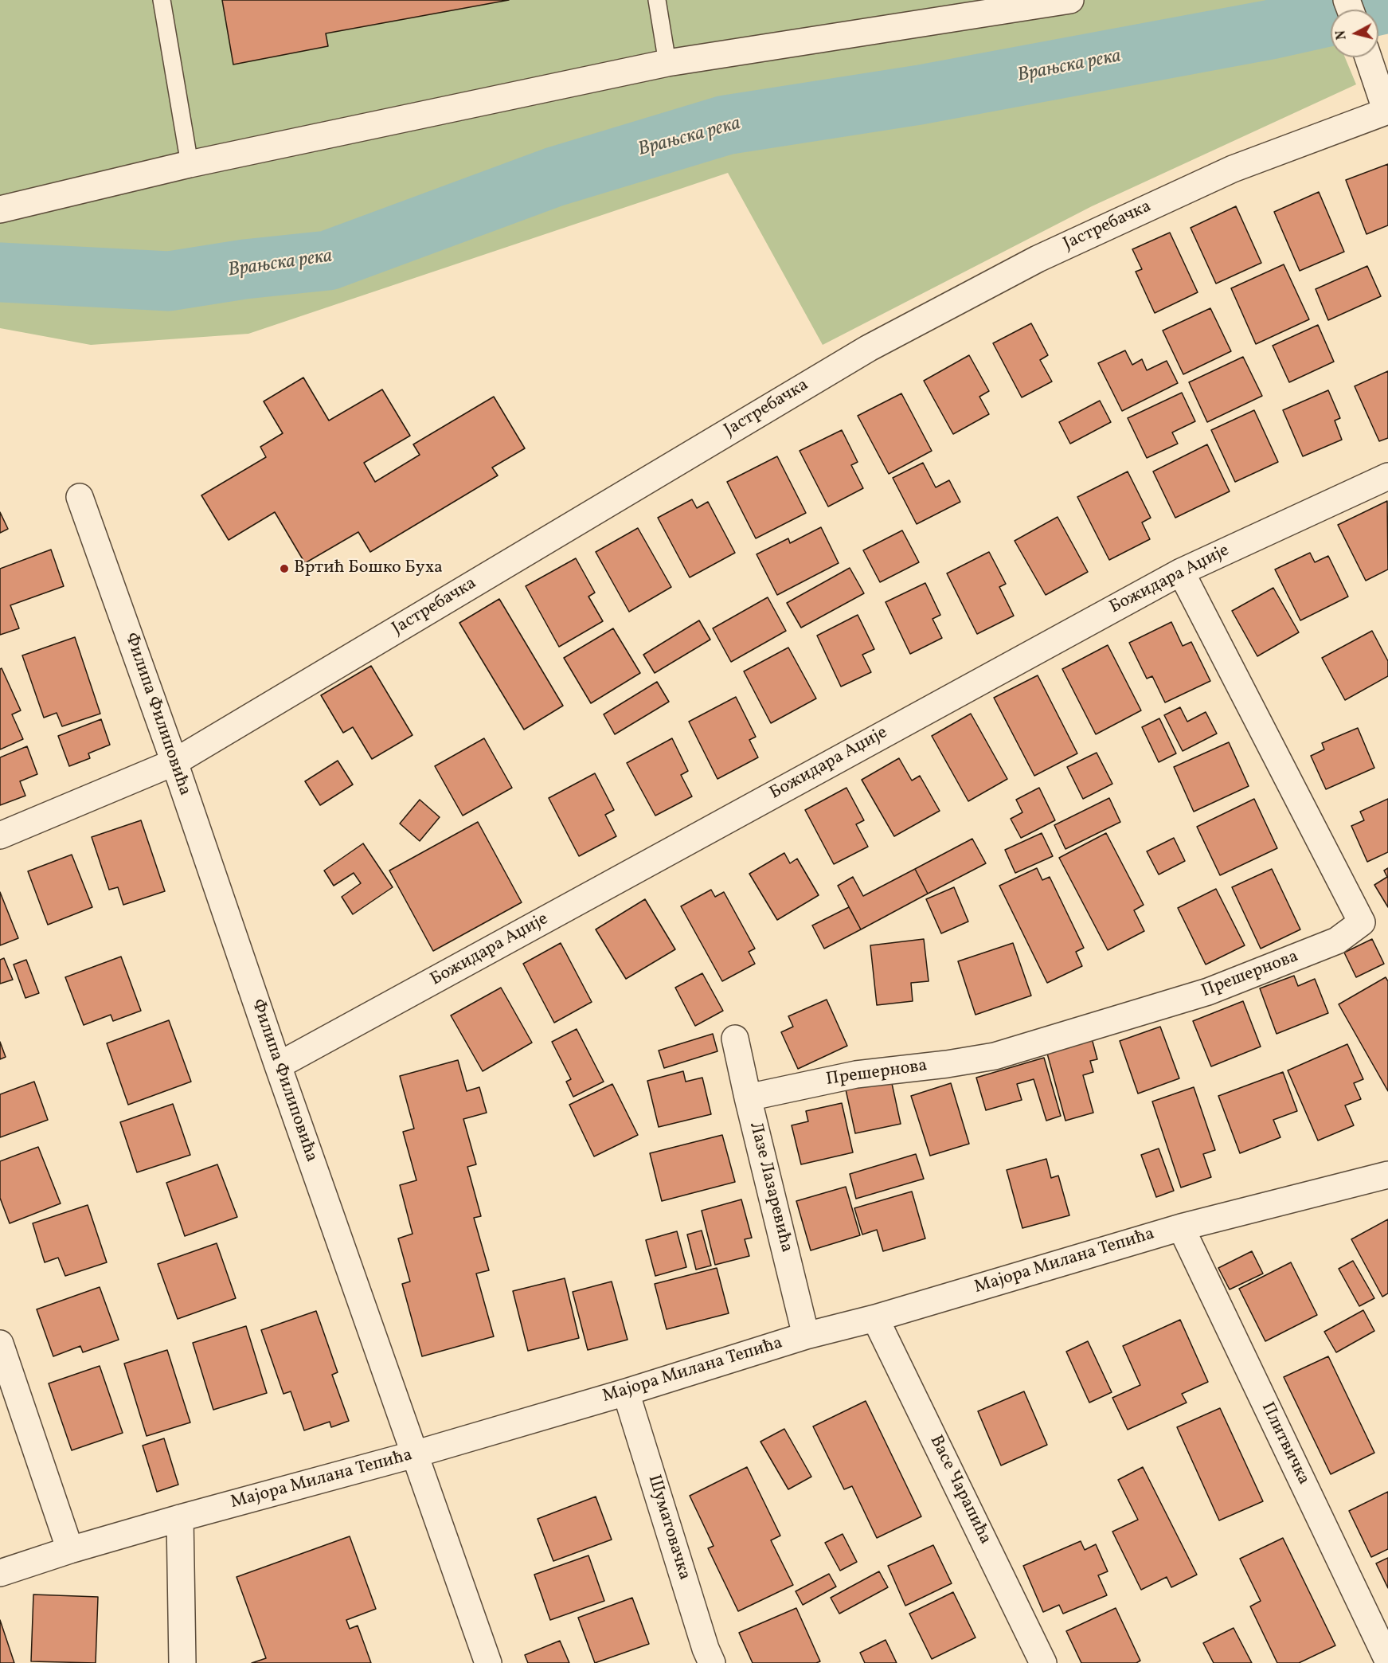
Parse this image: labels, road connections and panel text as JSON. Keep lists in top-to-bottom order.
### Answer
{
  "streets": {
    "street": [
      "Јастребачка",
      "Божидара Аџије",
      "Филипа Филиповића",
      "Прешернова",
      "Лазе Лазаревића",
      "Мајора Милана Тепића",
      "Плитвичка",
      "Васе Чарапића",
      "Шуматовачка"
    ]
  },
  "crossings": [
    ["Јастребачка", "Филипа Филиповића"],
    ["Божидара Аџије", "Филипа Филиповића"],
    ["Божидара Аџије", "Прешернова"],
    ["Филипа Филиповића", "Мајора Милана Тепића"],
    ["Прешернова", "Лазе Лазаревића"],
    ["Лазе Лазаревића", "Мајора Милана Тепића"],
    ["Мајора Милана Тепића", "Плитвичка"],
    ["Мајора Милана Тепића", "Васе Чарапића"],
    ["Мајора Милана Тепића", "Шуматовачка"]
  ],
  "water": ["Врањска река"],
  "places": ["Вртић Бошко Буха"],
  "north": "left"
}
